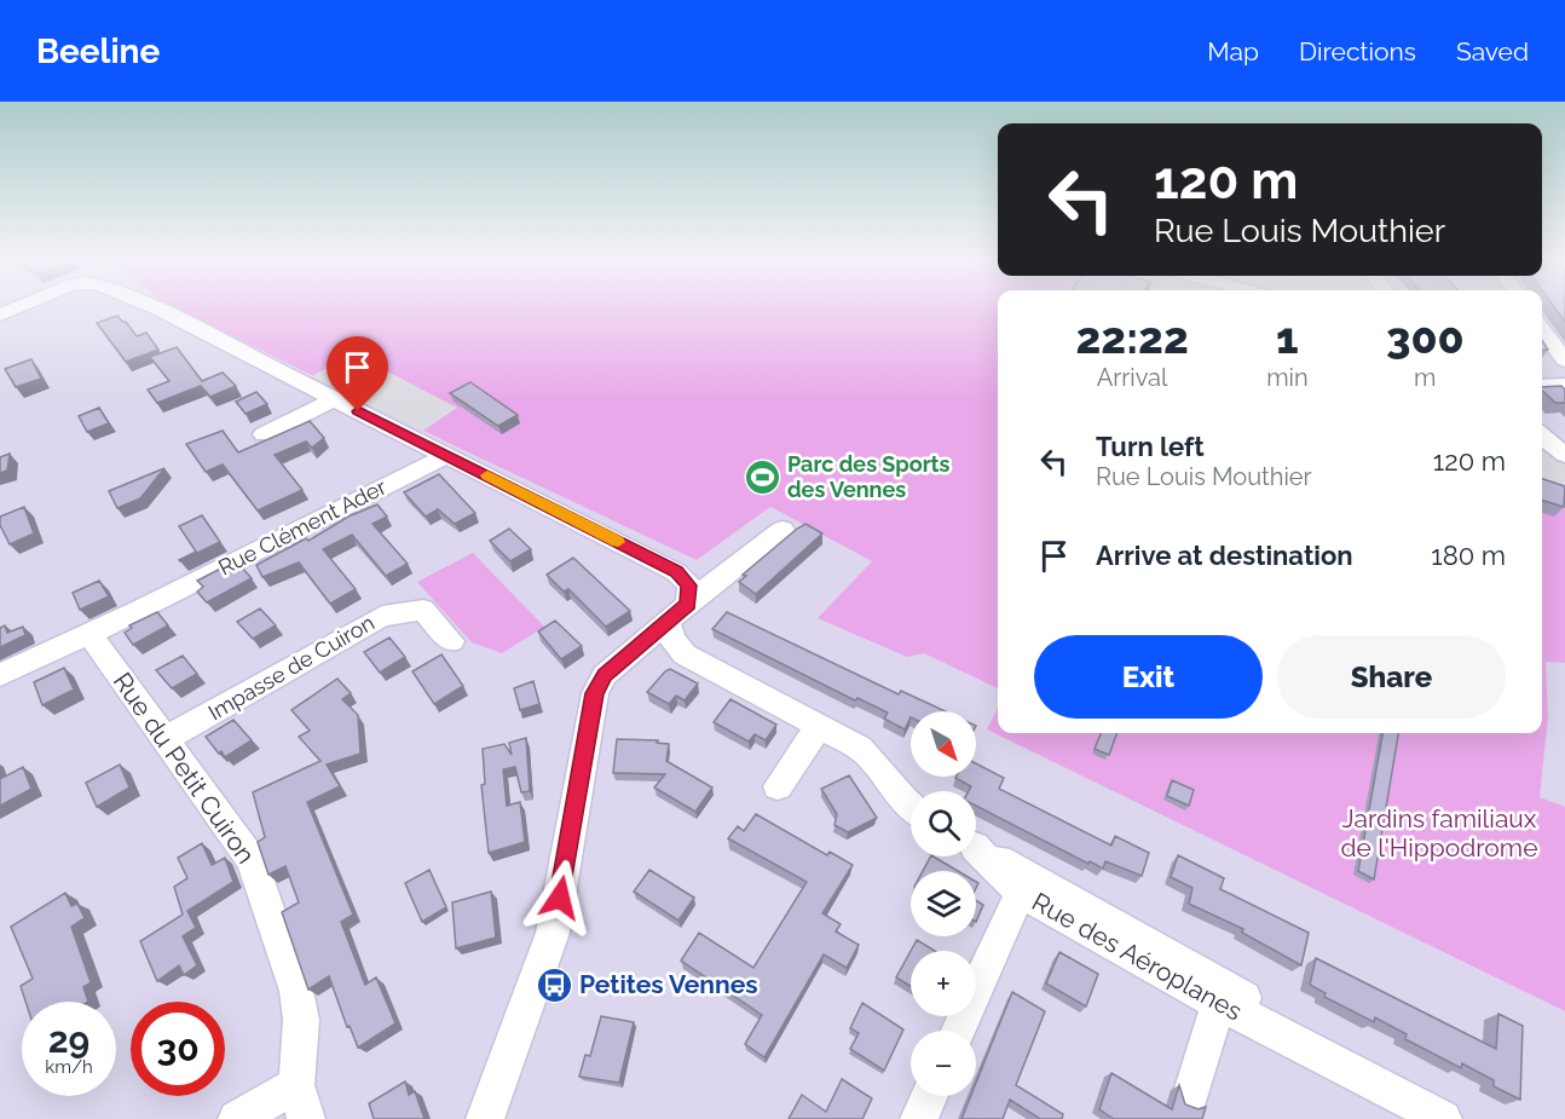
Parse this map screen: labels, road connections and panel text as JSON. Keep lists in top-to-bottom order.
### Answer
{
  "streets": {
    "street": [
      "Rue Clément Ader",
      "Impasse de Cuiron",
      "Rue du Petit Cuiron",
      "Rue des Aéroplanes"
    ]
  },
  "crossings": [
    ["Rue Clément Ader", "Rue du Petit Cuiron"],
    ["Impasse de Cuiron", "Rue du Petit Cuiron"]
  ],
  "parks": ["Jardins familiaux de l'Hippodrome"],
  "places": {
    "sports": ["Parc des Sports des Vennes"],
    "bus stop": ["Petites Vennes"]
  },
  "north": "bottom right",
  "page": {
    "header": "Beeline",
    "nav": ["Map", "Directions", "Saved"],
    "turn": ["120 m", "Rue Louis Mouthier"],
    "eta": [
      "22:22",
      "Arrival",
      "1",
      "min",
      "300",
      "m"
    ],
    "list": [
      {
        "name": "Turn left",
        "note": "Rue Louis Mouthier",
        "value": "120 m"
      },
      {
        "name": "Arrive at destination",
        "value": "180 m"
      }
    ],
    "buttons": ["Exit", "Share"],
    "map_buttons": ["+", "−"],
    "speed": "29 km/h",
    "limit": "30"
  }
}
